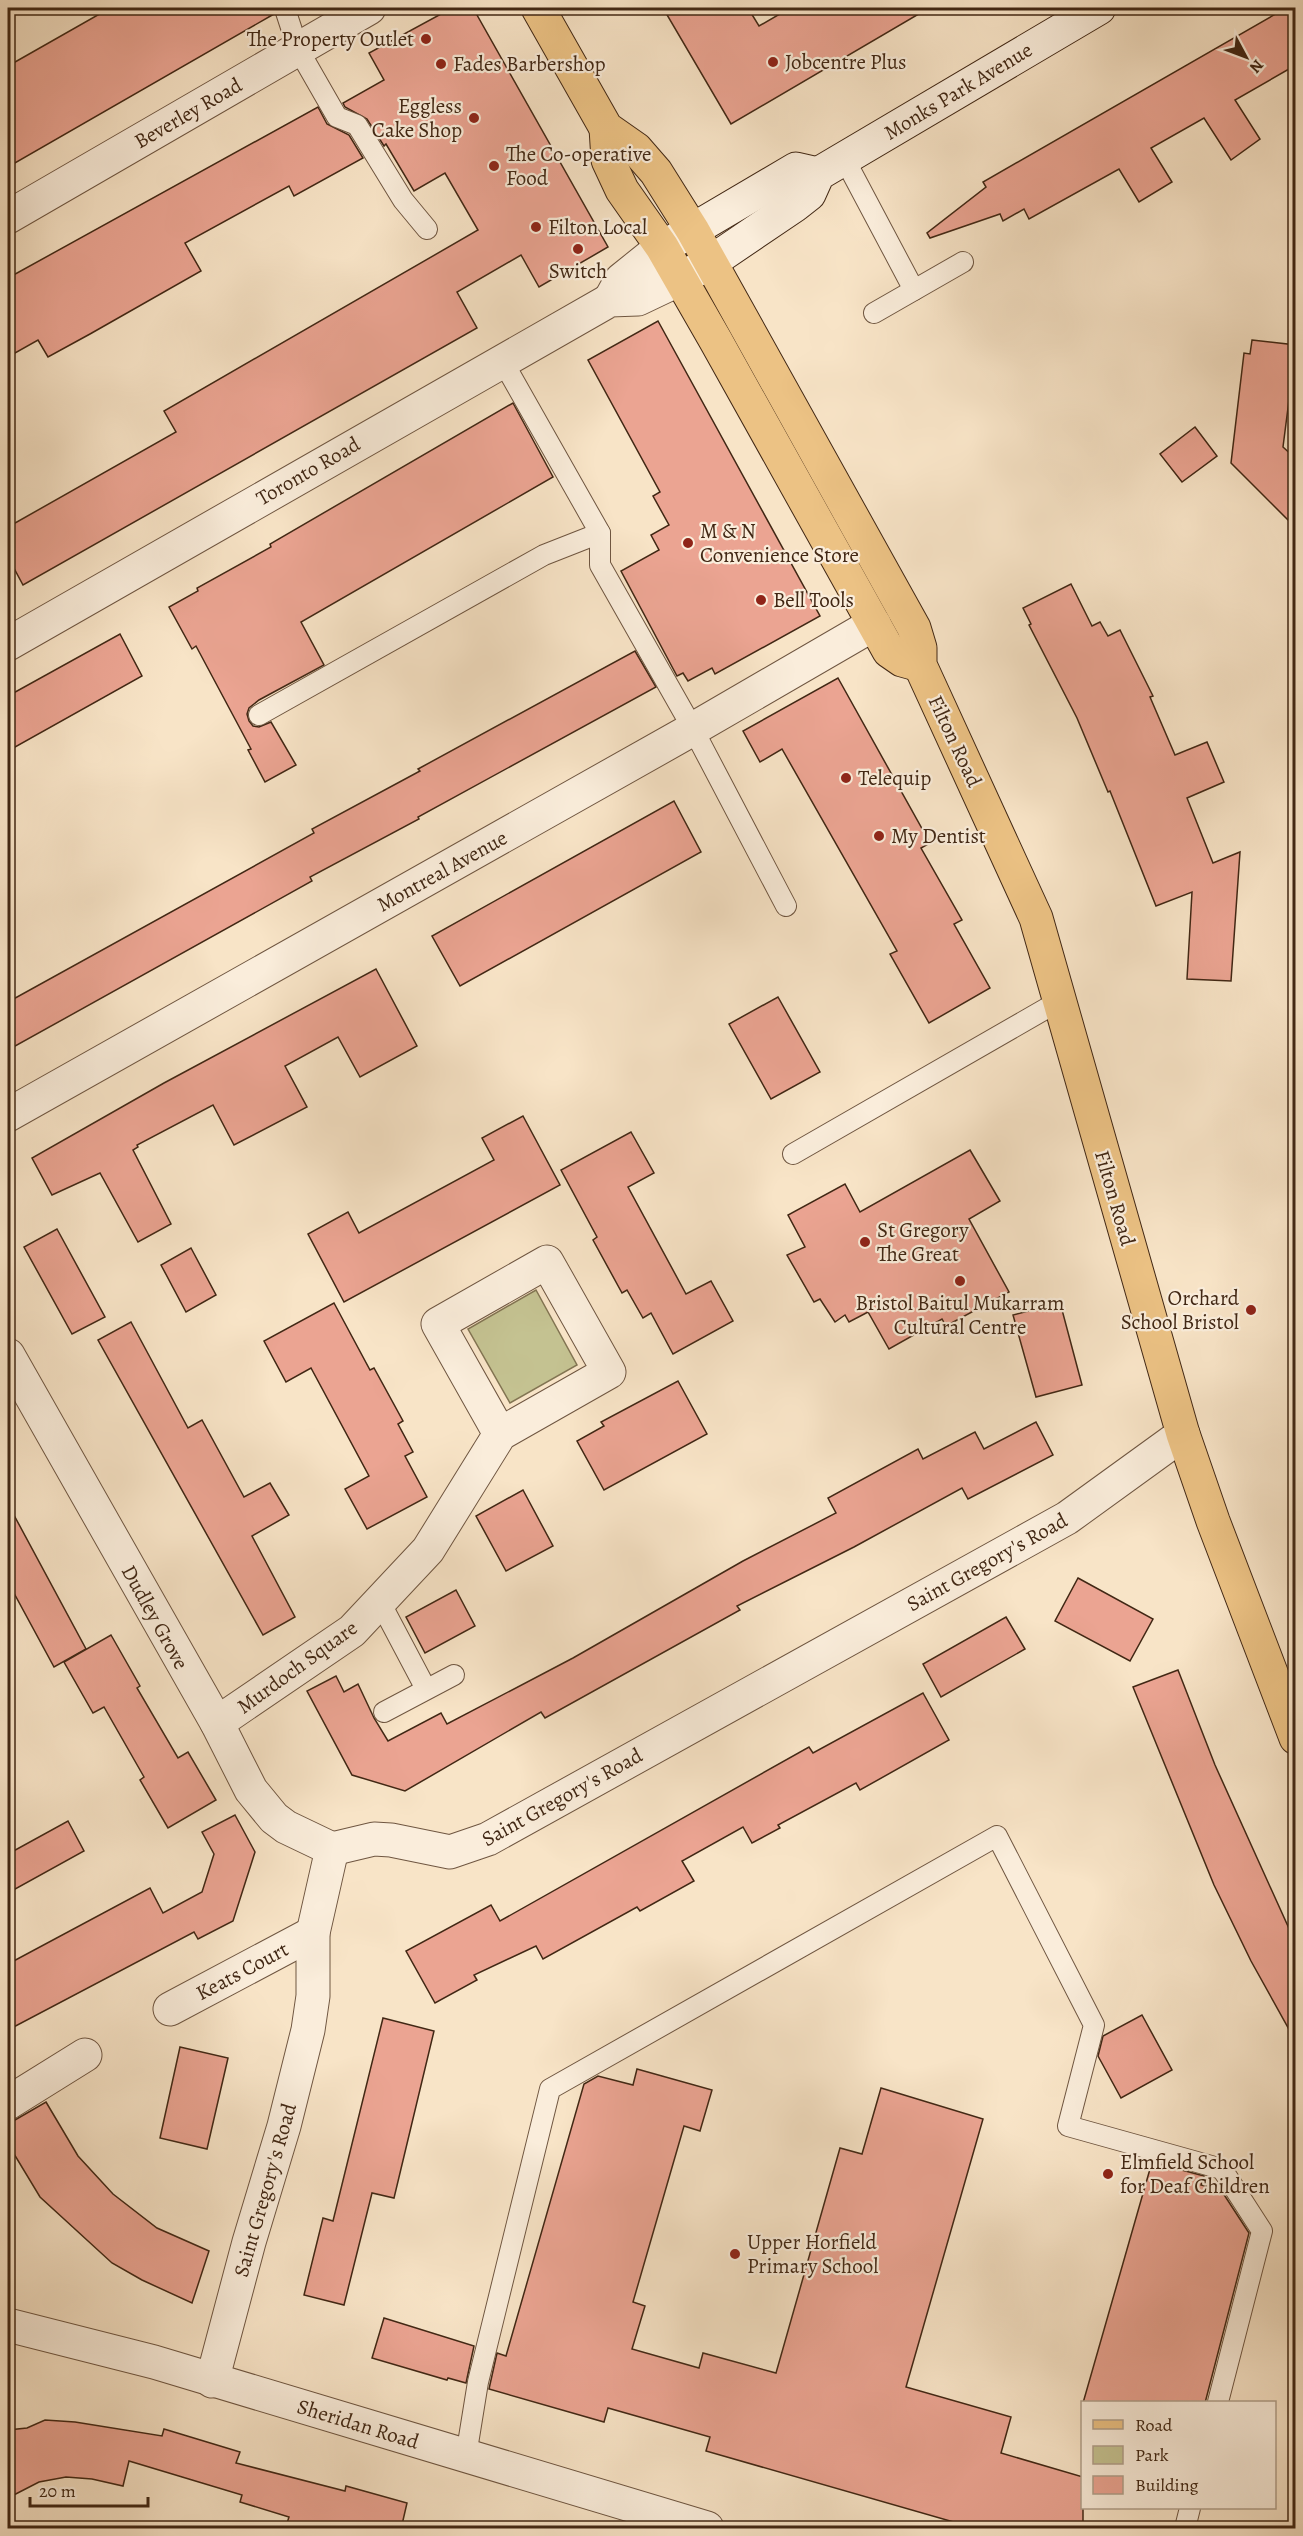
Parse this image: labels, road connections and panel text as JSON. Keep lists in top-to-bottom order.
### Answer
{
  "streets": {
    "main road": ["Filton Road"],
    "street": [
      "Monks Park Avenue",
      "Beverley Road",
      "Toronto Road",
      "Montreal Avenue",
      "Saint Gregory's Road",
      "Dudley Grove",
      "Murdoch Square",
      "Keats Court",
      "Sheridan Road"
    ]
  },
  "crossings": [
    ["Monks Park Avenue", "Filton Road"],
    ["Toronto Road", "Filton Road"],
    ["Filton Road", "Montreal Avenue"],
    ["Filton Road", "Saint Gregory's Road"],
    ["Saint Gregory's Road", "Dudley Grove"],
    ["Saint Gregory's Road", "Keats Court"],
    ["Saint Gregory's Road", "Sheridan Road"],
    ["Dudley Grove", "Murdoch Square"]
  ],
  "places": [
    "The Property Outlet",
    "Jobcentre Plus",
    "Fades Barbershop",
    "Eggless Cake Shop",
    "The Co-operative Food",
    "Filton Local",
    "Switch",
    "M & N Convenience Store",
    "Bell Tools",
    "Telequip",
    "My Dentist",
    "St Gregory The Great",
    "Bristol Baitul Mukarram Cultural Centre",
    "Orchard School Bristol",
    "Elmfield School for Deaf Children",
    "Upper Horfield Primary School"
  ],
  "legend": ["Road", "Park", "Building"],
  "scale_bar": "20 m",
  "north": "bottom right"
}
